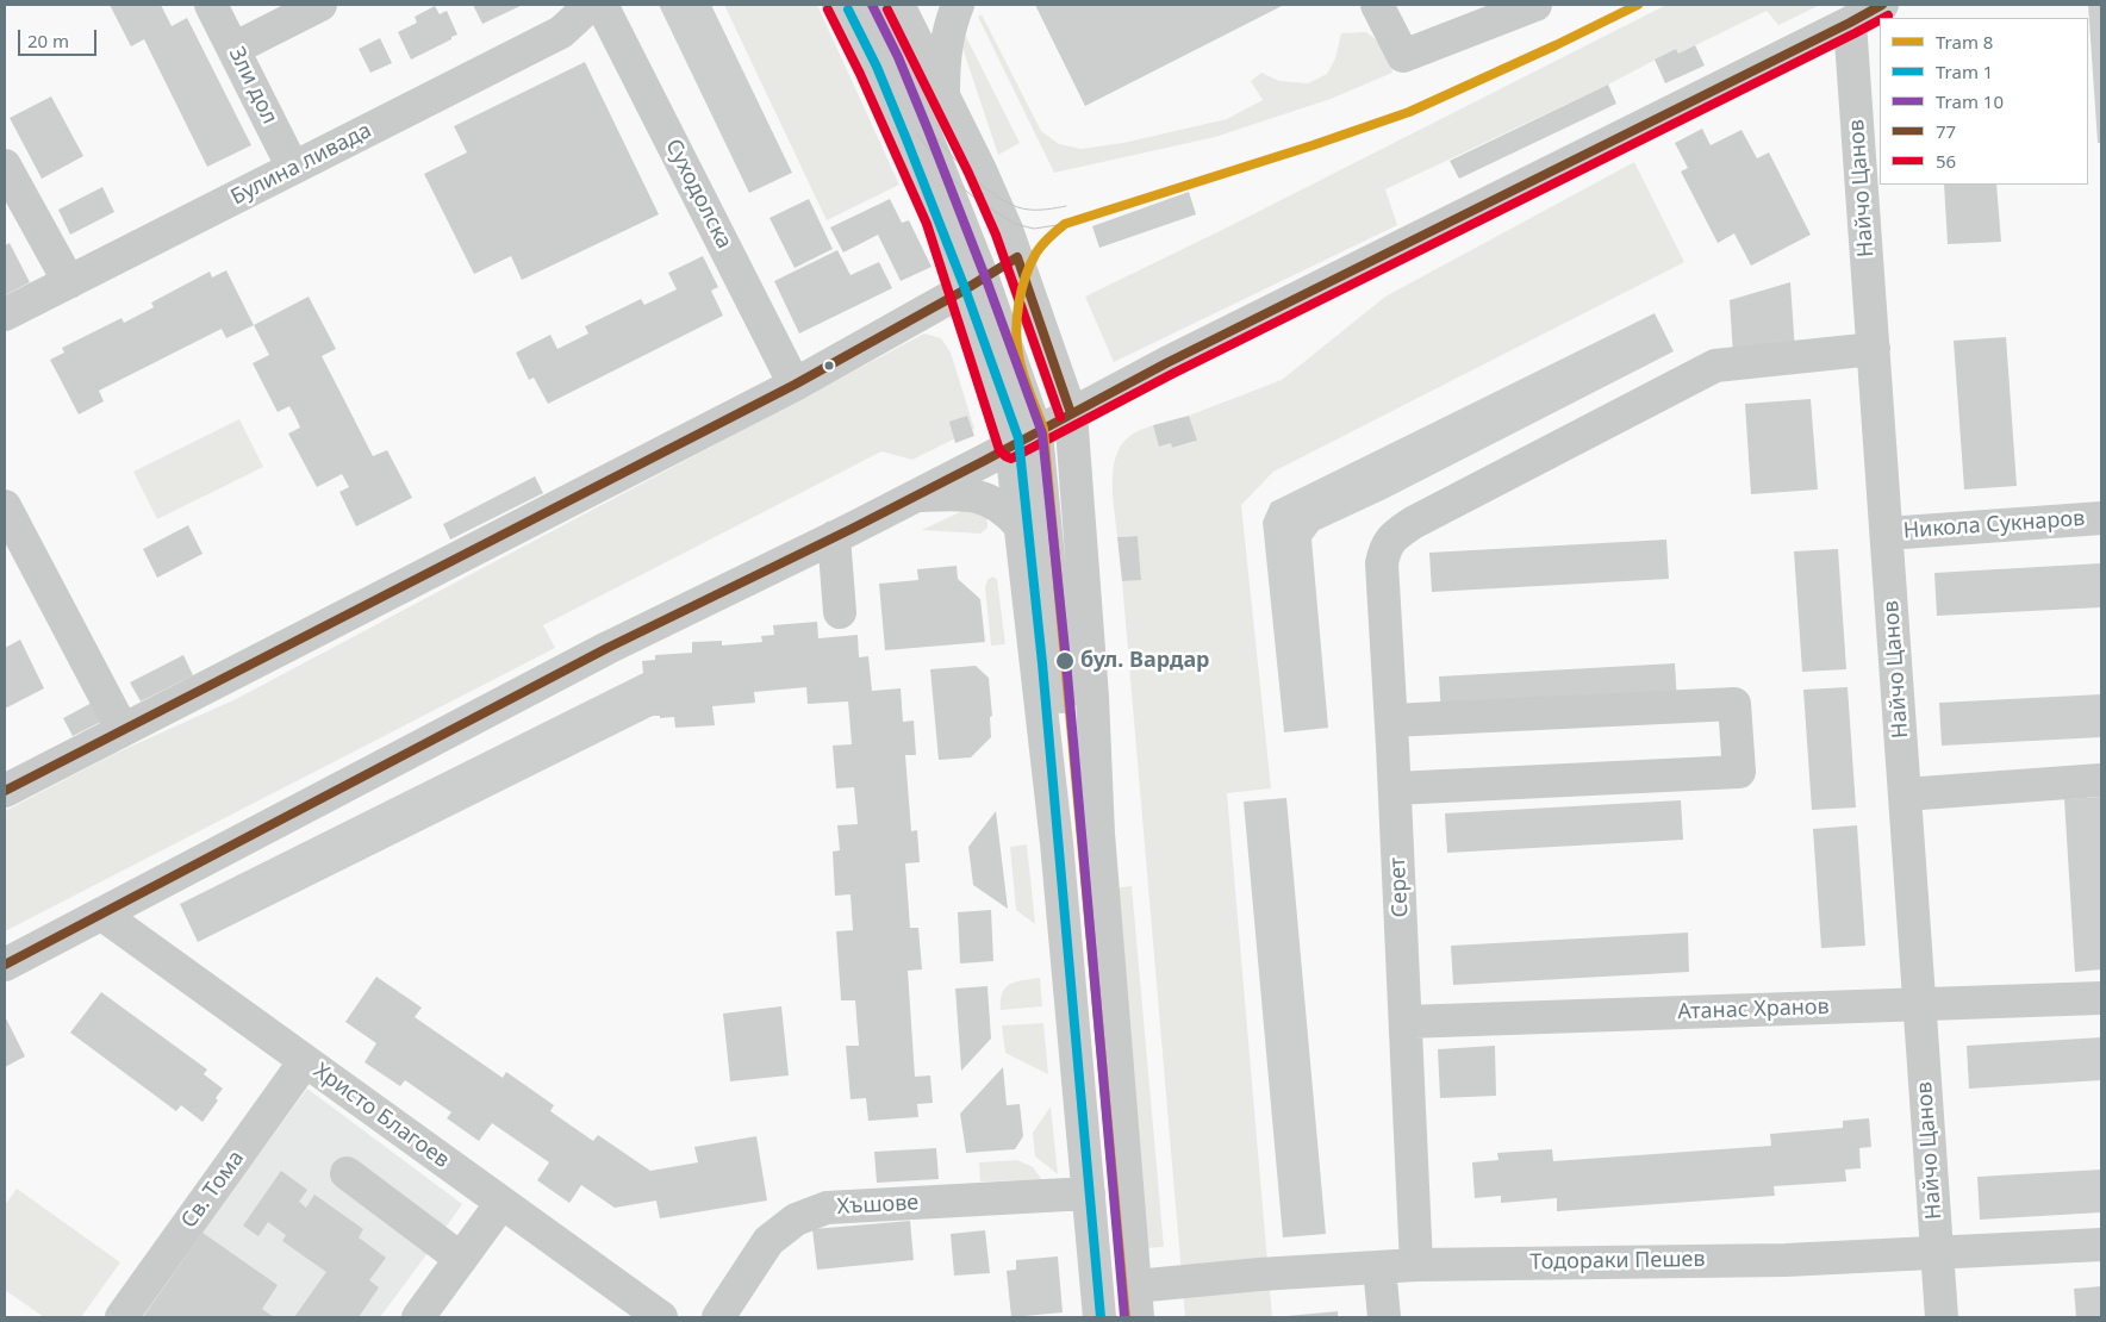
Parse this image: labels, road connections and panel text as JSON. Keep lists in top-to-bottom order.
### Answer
{
  "streets": {
    "street": [
      "Зли дол",
      "Булина ливада",
      "Найчо Цанов",
      "Суходолска",
      "Никола Сукнаров",
      "Серет",
      "Атанас Хранов",
      "Христо Благоев",
      "Св. Тома",
      "Хъшове",
      "Тодораки Пешев"
    ]
  },
  "crossings": [
    ["Зли дол", "Булина ливада"],
    ["Найчо Цанов", "Никола Сукнаров"],
    ["Найчо Цанов", "Серет"],
    ["Найчо Цанов", "Атанас Хранов"],
    ["Найчо Цанов", "Тодораки Пешев"],
    ["Серет", "Атанас Хранов"],
    ["Серет", "Тодораки Пешев"],
    ["Христо Благоев", "Св. Тома"]
  ],
  "places": ["бул. Вардар"],
  "lines": [
    "tram line 8",
    "tram line 10",
    "transit line 77",
    "tram line 1",
    "transit line 56"
  ],
  "legend": [
    "Tram 8",
    "Tram 1",
    "Tram 10",
    "77",
    "56"
  ],
  "scale_bar": "20 m"
}
